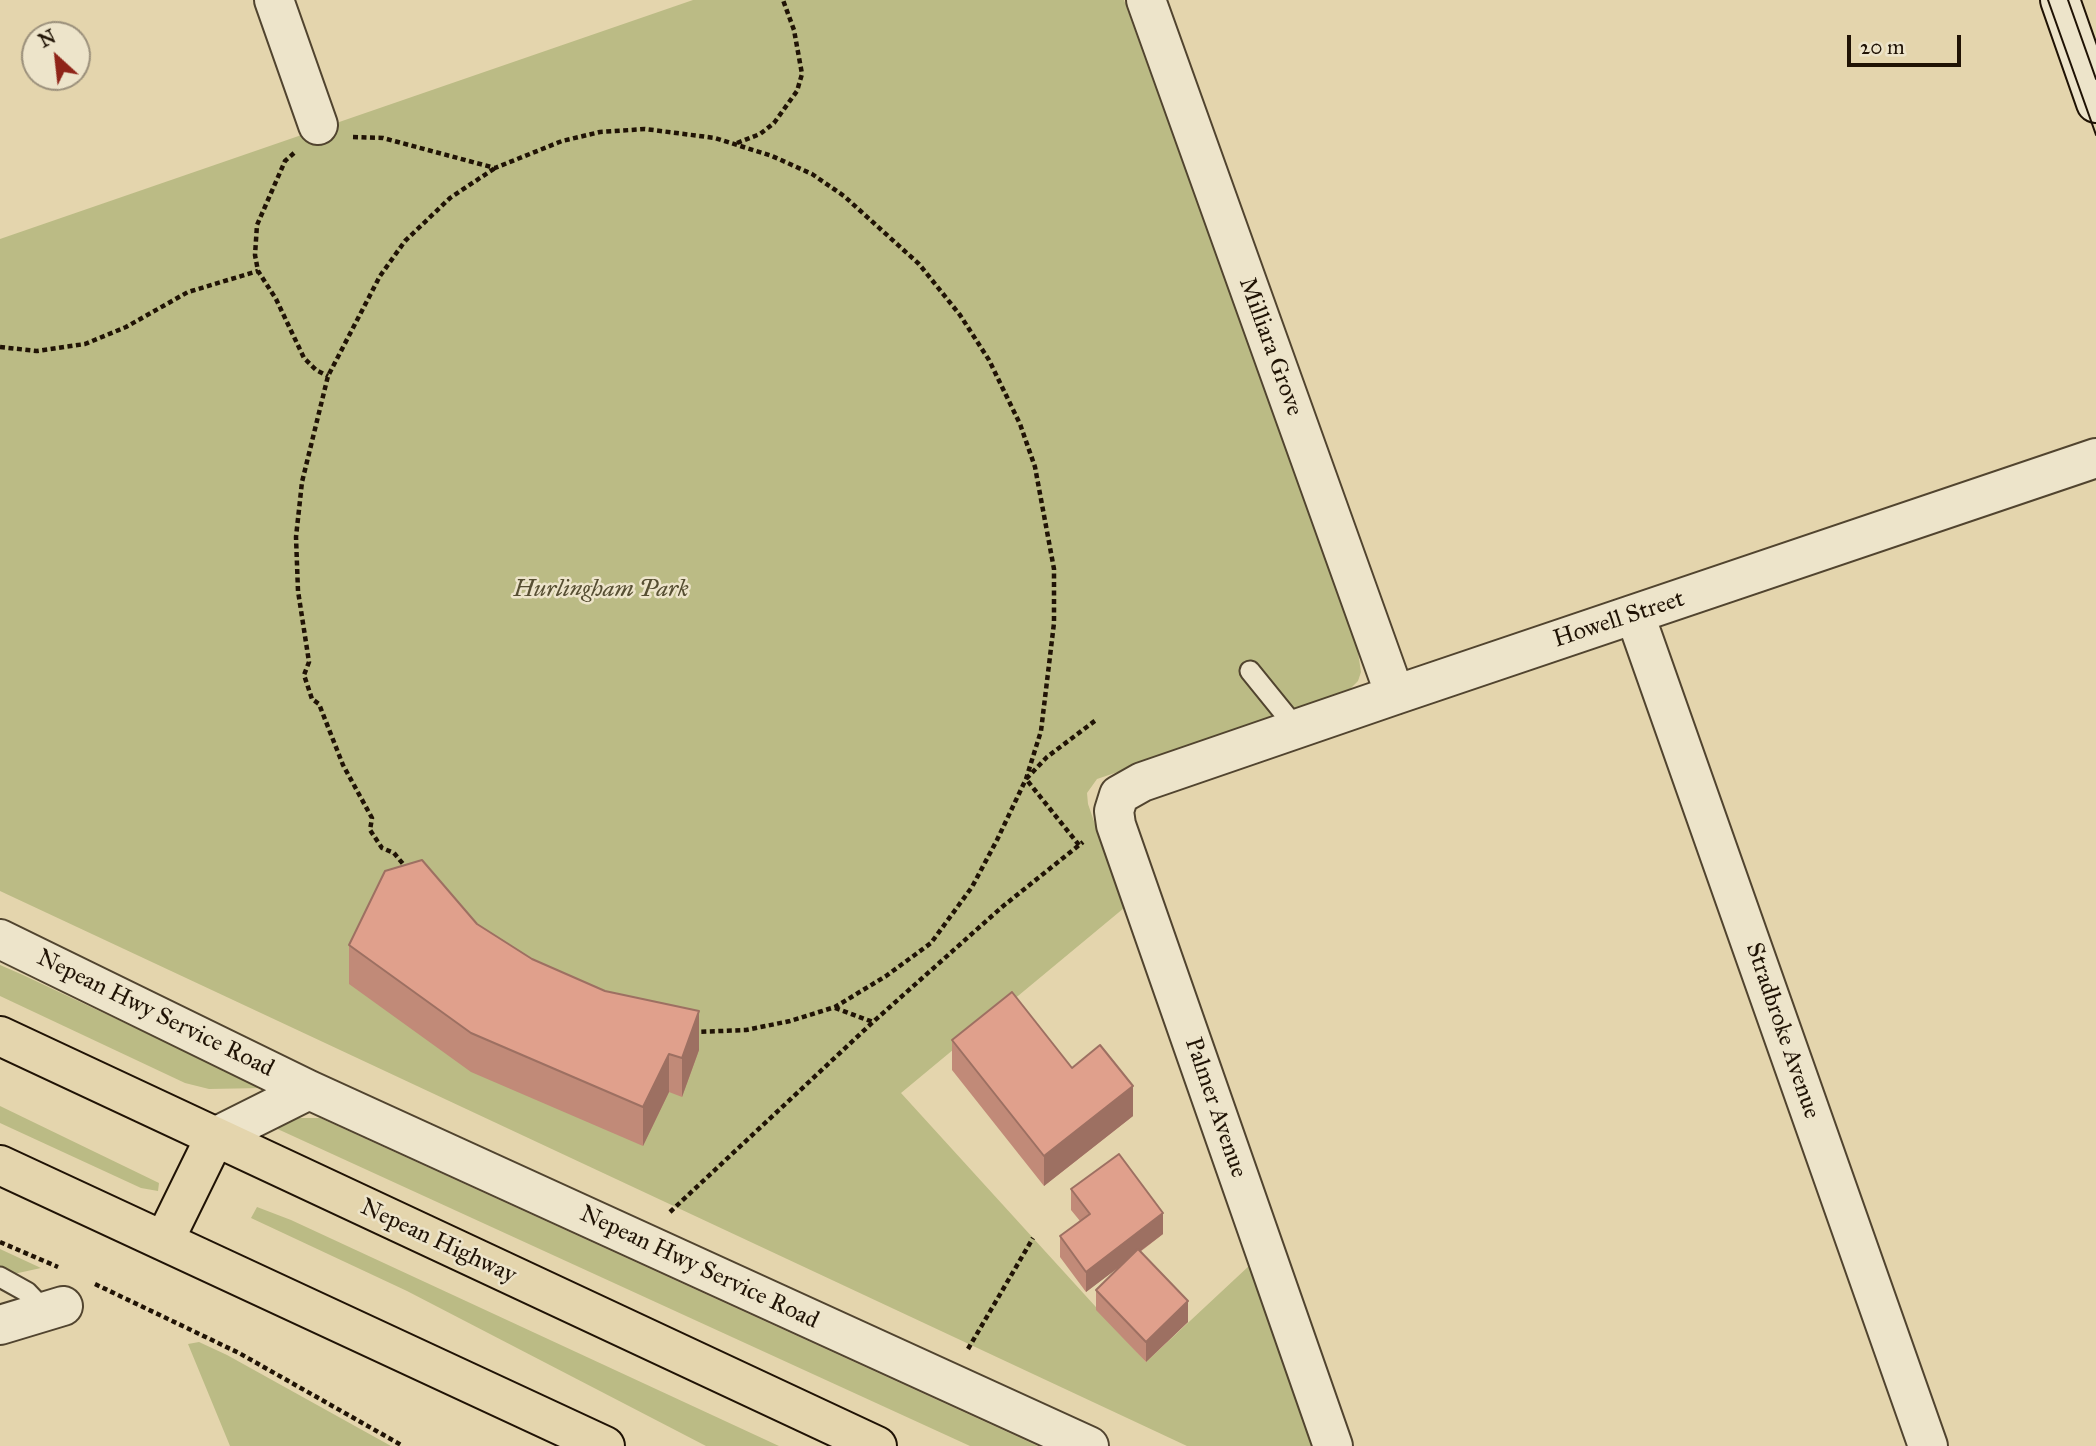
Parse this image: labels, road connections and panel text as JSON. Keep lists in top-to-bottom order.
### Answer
{
  "streets": {
    "highway": ["Nepean Highway"],
    "street": [
      "Milliara Grove",
      "Howell Street",
      "Nepean Hwy Service Road",
      "Stradbroke Avenue",
      "Palmer Avenue"
    ]
  },
  "crossings": [
    ["Milliara Grove", "Howell Street"],
    ["Howell Street", "Stradbroke Avenue"],
    ["Howell Street", "Palmer Avenue"],
    ["Nepean Hwy Service Road", "Nepean Highway"]
  ],
  "parks": ["Hurlingham Park"],
  "scale_bar": "20 m",
  "north": "top left"
}
